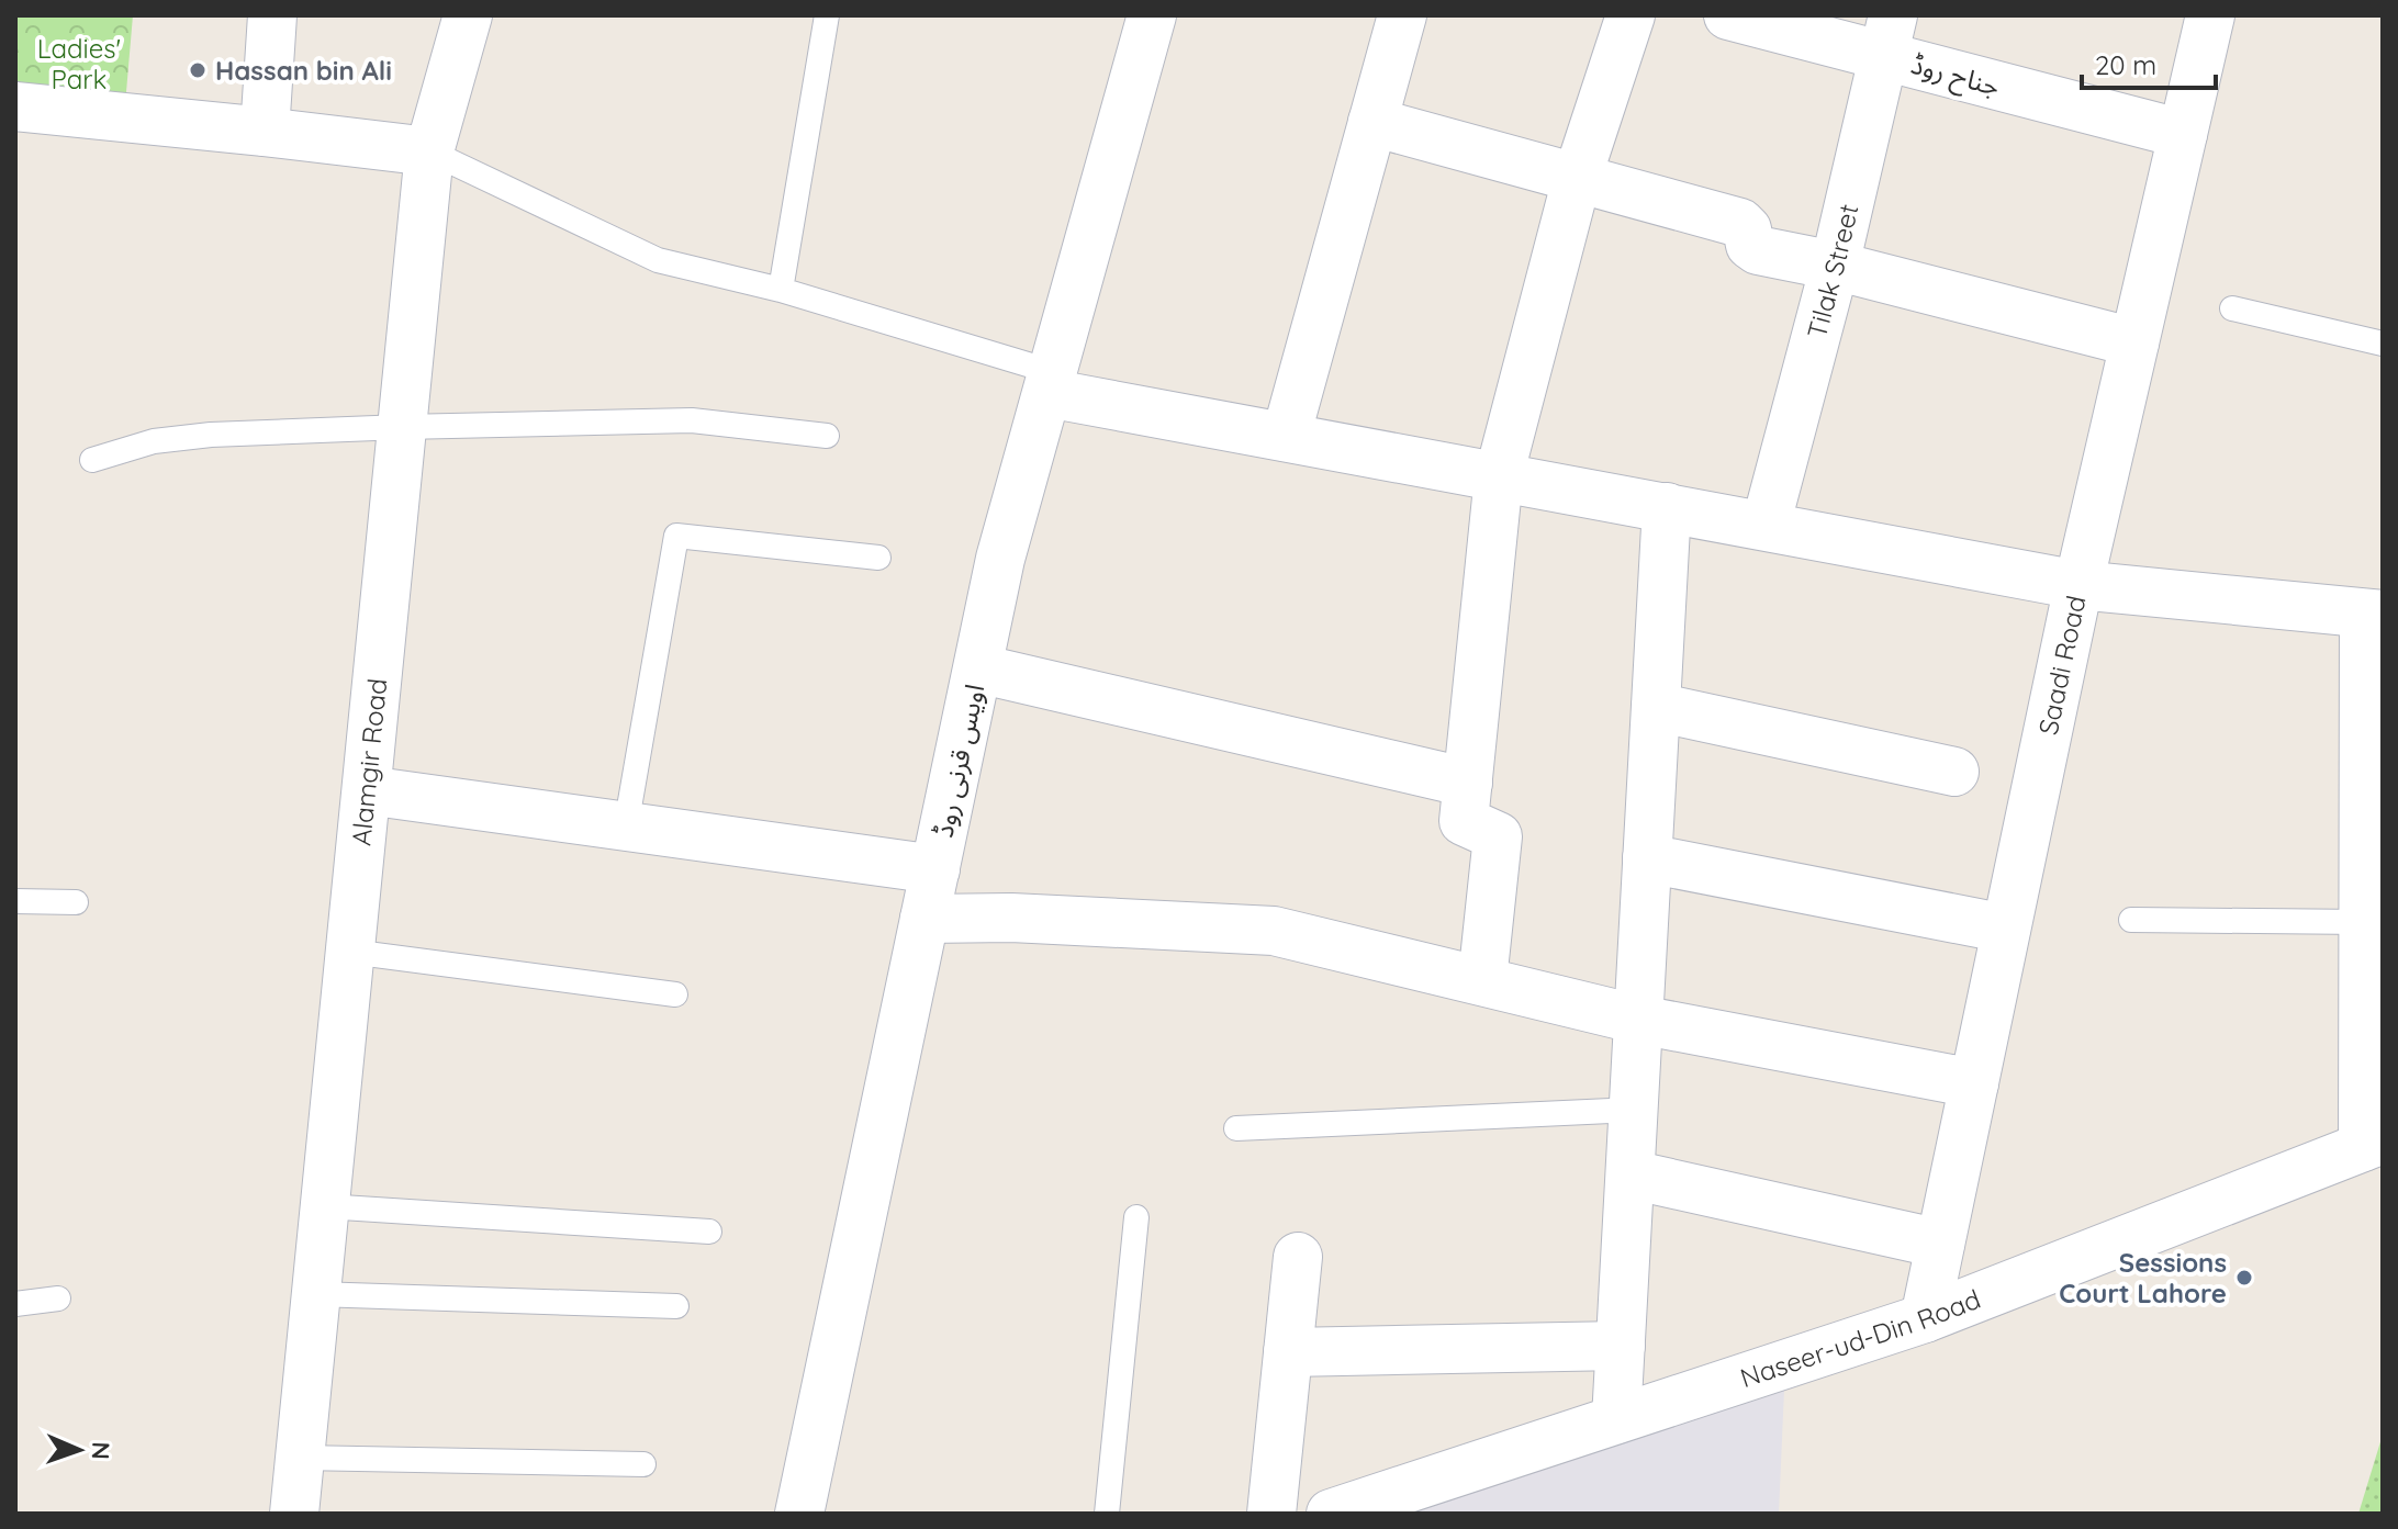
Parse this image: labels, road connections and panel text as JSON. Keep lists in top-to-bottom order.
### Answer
{
  "streets": {
    "street": [
      "جناح روڈ",
      "Tilak Street",
      "Saadi Road",
      "اویس قرنی روڈ",
      "Alamgir Road",
      "Naseer-ud-Din Road"
    ]
  },
  "crossings": [
    ["جناح روڈ", "Tilak Street"],
    ["جناح روڈ", "Saadi Road"],
    ["Saadi Road", "Naseer-ud-Din Road"]
  ],
  "parks": ["Ladies' Park"],
  "places": ["Hassan bin Ali", "Sessions Court Lahore"],
  "scale_bar": "20 m",
  "north": "right"
}
